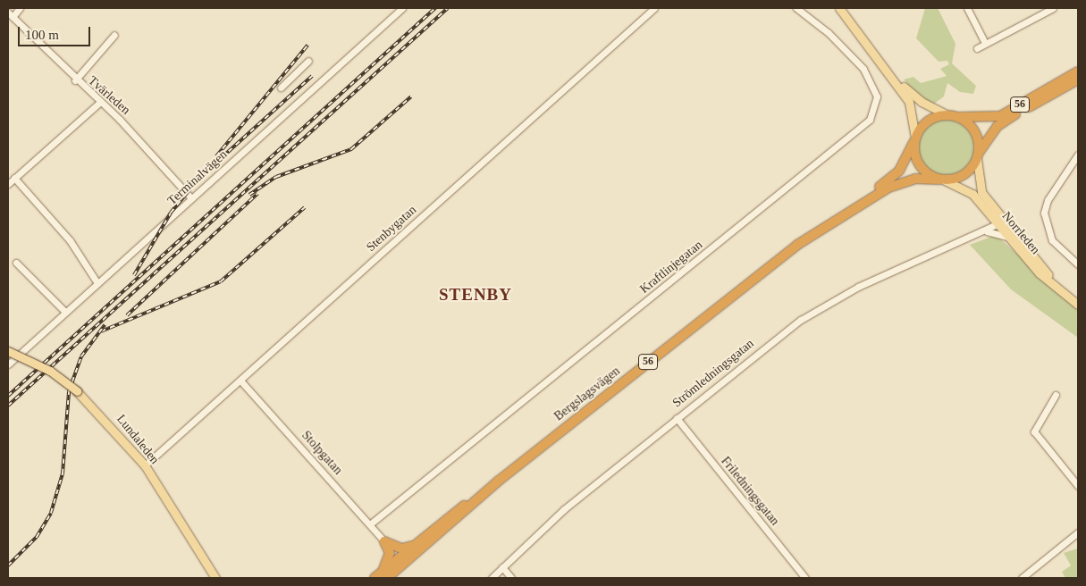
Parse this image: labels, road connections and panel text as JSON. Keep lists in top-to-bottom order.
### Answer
{
  "streets": {
    "highway": ["56", "Bergslagsvägen"],
    "main road": ["Norrleden", "Lundaleden"],
    "street": [
      "Tvärleden",
      "Terminalvägen",
      "Stenbygatan",
      "Kraftlinjegatan",
      "Strömledningsgatan",
      "Stolpgatan",
      "Friledningsgatan"
    ]
  },
  "crossings": [
    ["Tvärleden", "Terminalvägen"],
    ["56", "Norrleden"],
    ["56", "Bergslagsvägen"],
    ["Stenbygatan", "Lundaleden"],
    ["Stenbygatan", "Stolpgatan"],
    ["Norrleden", "Strömledningsgatan"],
    ["Norrleden", "Bergslagsvägen"],
    ["Kraftlinjegatan", "Stolpgatan"],
    ["Strömledningsgatan", "Friledningsgatan"]
  ],
  "districts": ["STENBY"],
  "scale_bar": "100 m"
}
